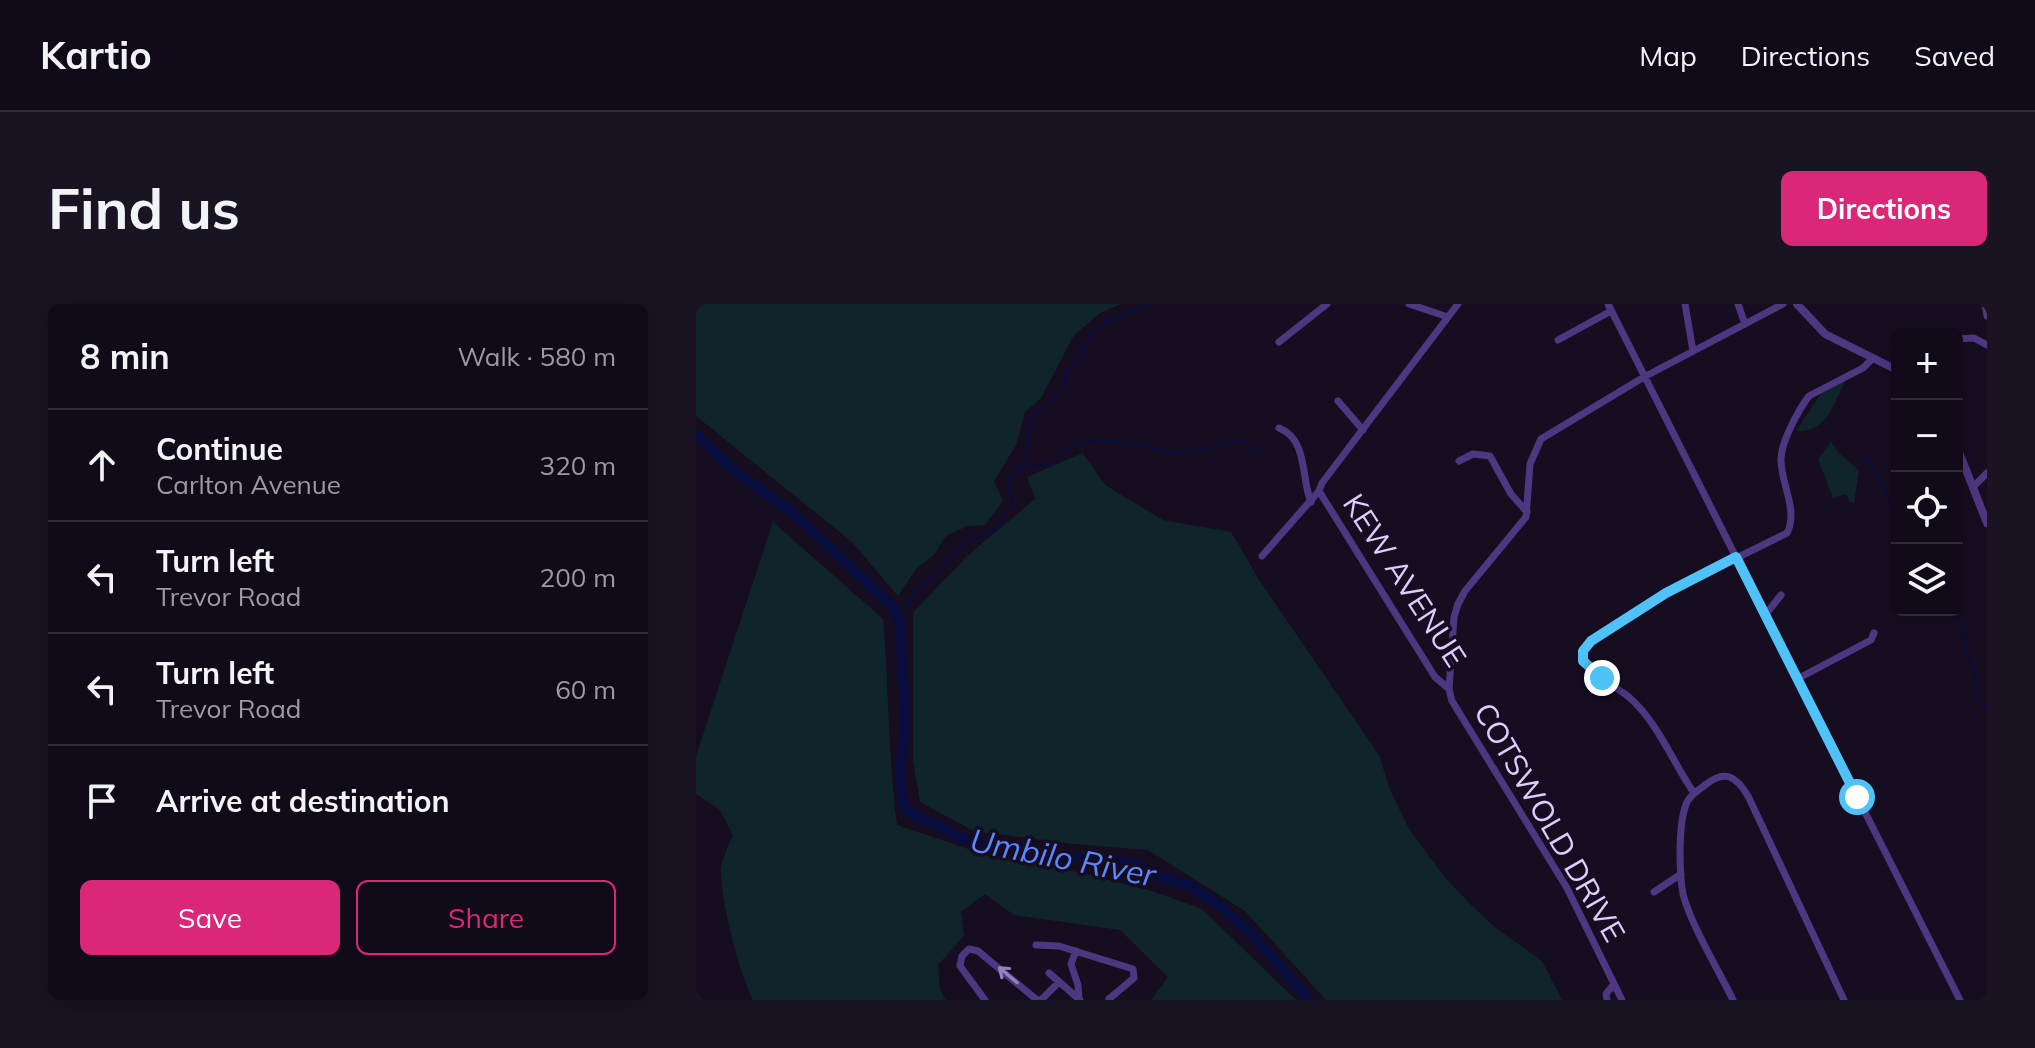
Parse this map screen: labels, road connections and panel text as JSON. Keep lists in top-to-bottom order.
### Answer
{
  "streets": {
    "street": ["KEW AVENUE", "COTSWOLD DRIVE"]
  },
  "crossings": [
    ["KEW AVENUE", "COTSWOLD DRIVE"]
  ],
  "water": ["Umbilo River"],
  "page": {
    "header": "Kartio",
    "nav": ["Map", "Directions", "Saved"],
    "buttons": [
      "Directions",
      ["Save", "Share"]
    ],
    "title": "Find us",
    "heading": ["8 min", "Walk · 580 m"],
    "map_buttons": ["+", "−"],
    "list": [
      ["Continue", "Carlton Avenue", "320 m"],
      ["Turn left", "Trevor Road", "200 m"],
      ["Turn left", "Trevor Road", "60 m"],
      "Arrive at destination"
    ]
  }
}
